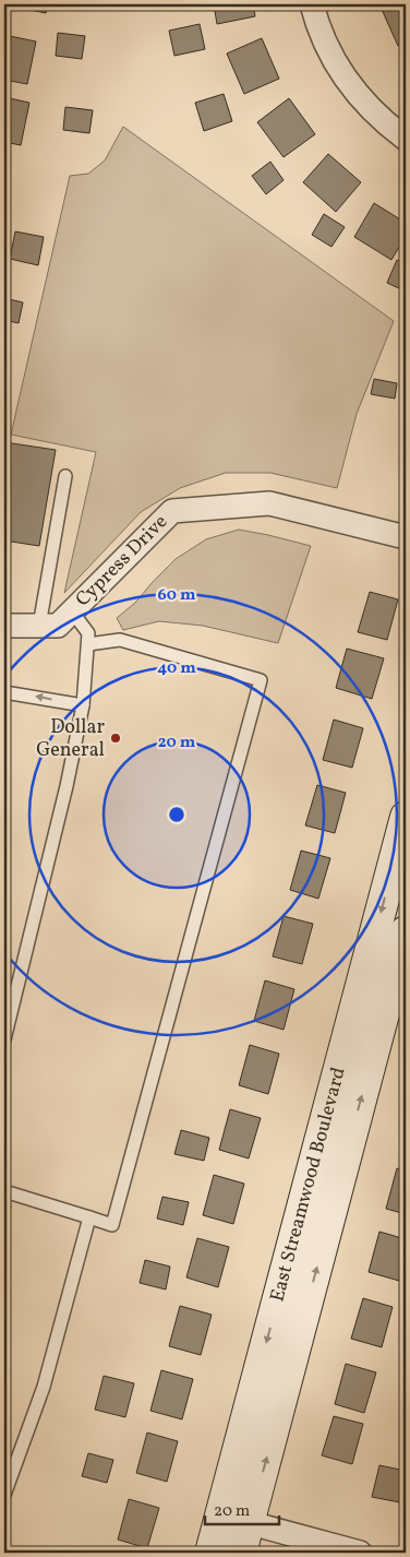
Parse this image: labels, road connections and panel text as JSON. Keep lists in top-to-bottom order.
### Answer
{
  "streets": {
    "street": ["Cypress Drive", "East Streamwood Boulevard"]
  },
  "places": ["Dollar General"],
  "scale_bar": "20 m",
  "rings": ["60 m", "40 m", "20 m"]
}
